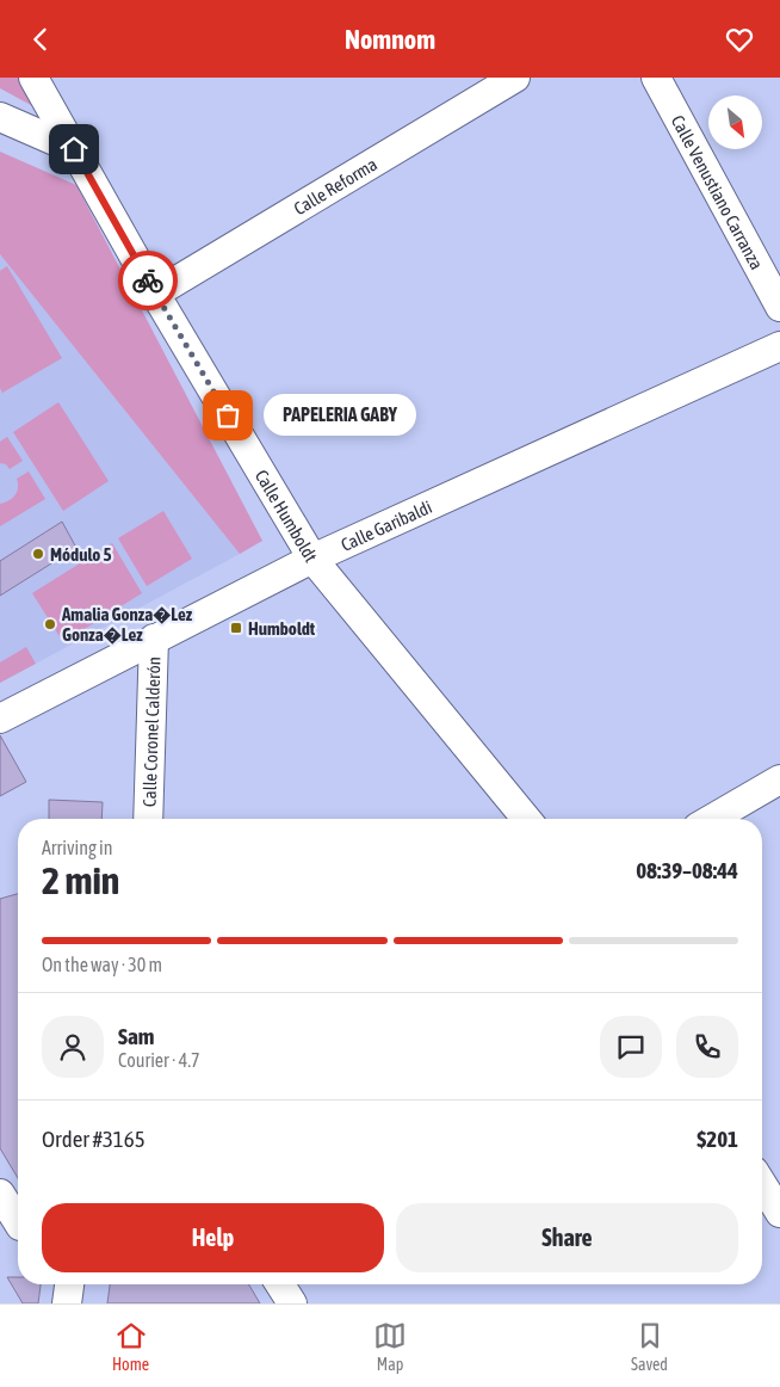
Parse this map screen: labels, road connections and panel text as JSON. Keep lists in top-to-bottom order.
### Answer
{
  "streets": {
    "street": [
      "Calle Reforma",
      "Calle Venustiano Carranza",
      "Calle Humboldt",
      "Calle Garibaldi",
      "Calle Coronel Calderón"
    ]
  },
  "crossings": [
    ["Calle Reforma", "Calle Humboldt"],
    ["Calle Humboldt", "Calle Garibaldi"],
    ["Calle Garibaldi", "Calle Coronel Calderón"]
  ],
  "places": {
    "other": ["PAPELERIA GABY", "Módulo 5", "Amalia Gonza�Lez Gonza�Lez"],
    "transit": ["Humboldt"]
  },
  "north": "bottom right",
  "page": {
    "header": "Nomnom",
    "bubble": "PAPELERIA GABY",
    "heading": ["2 min", "Arriving in", "08:39–08:44"],
    "panel": [
      "Sam",
      "Courier · 4.7",
      "Order #3165",
      "$201"
    ],
    "bar": "On the way · 30 m",
    "buttons": ["Help", "Share"],
    "tabs": ["Home", "Map", "Saved"]
  }
}
